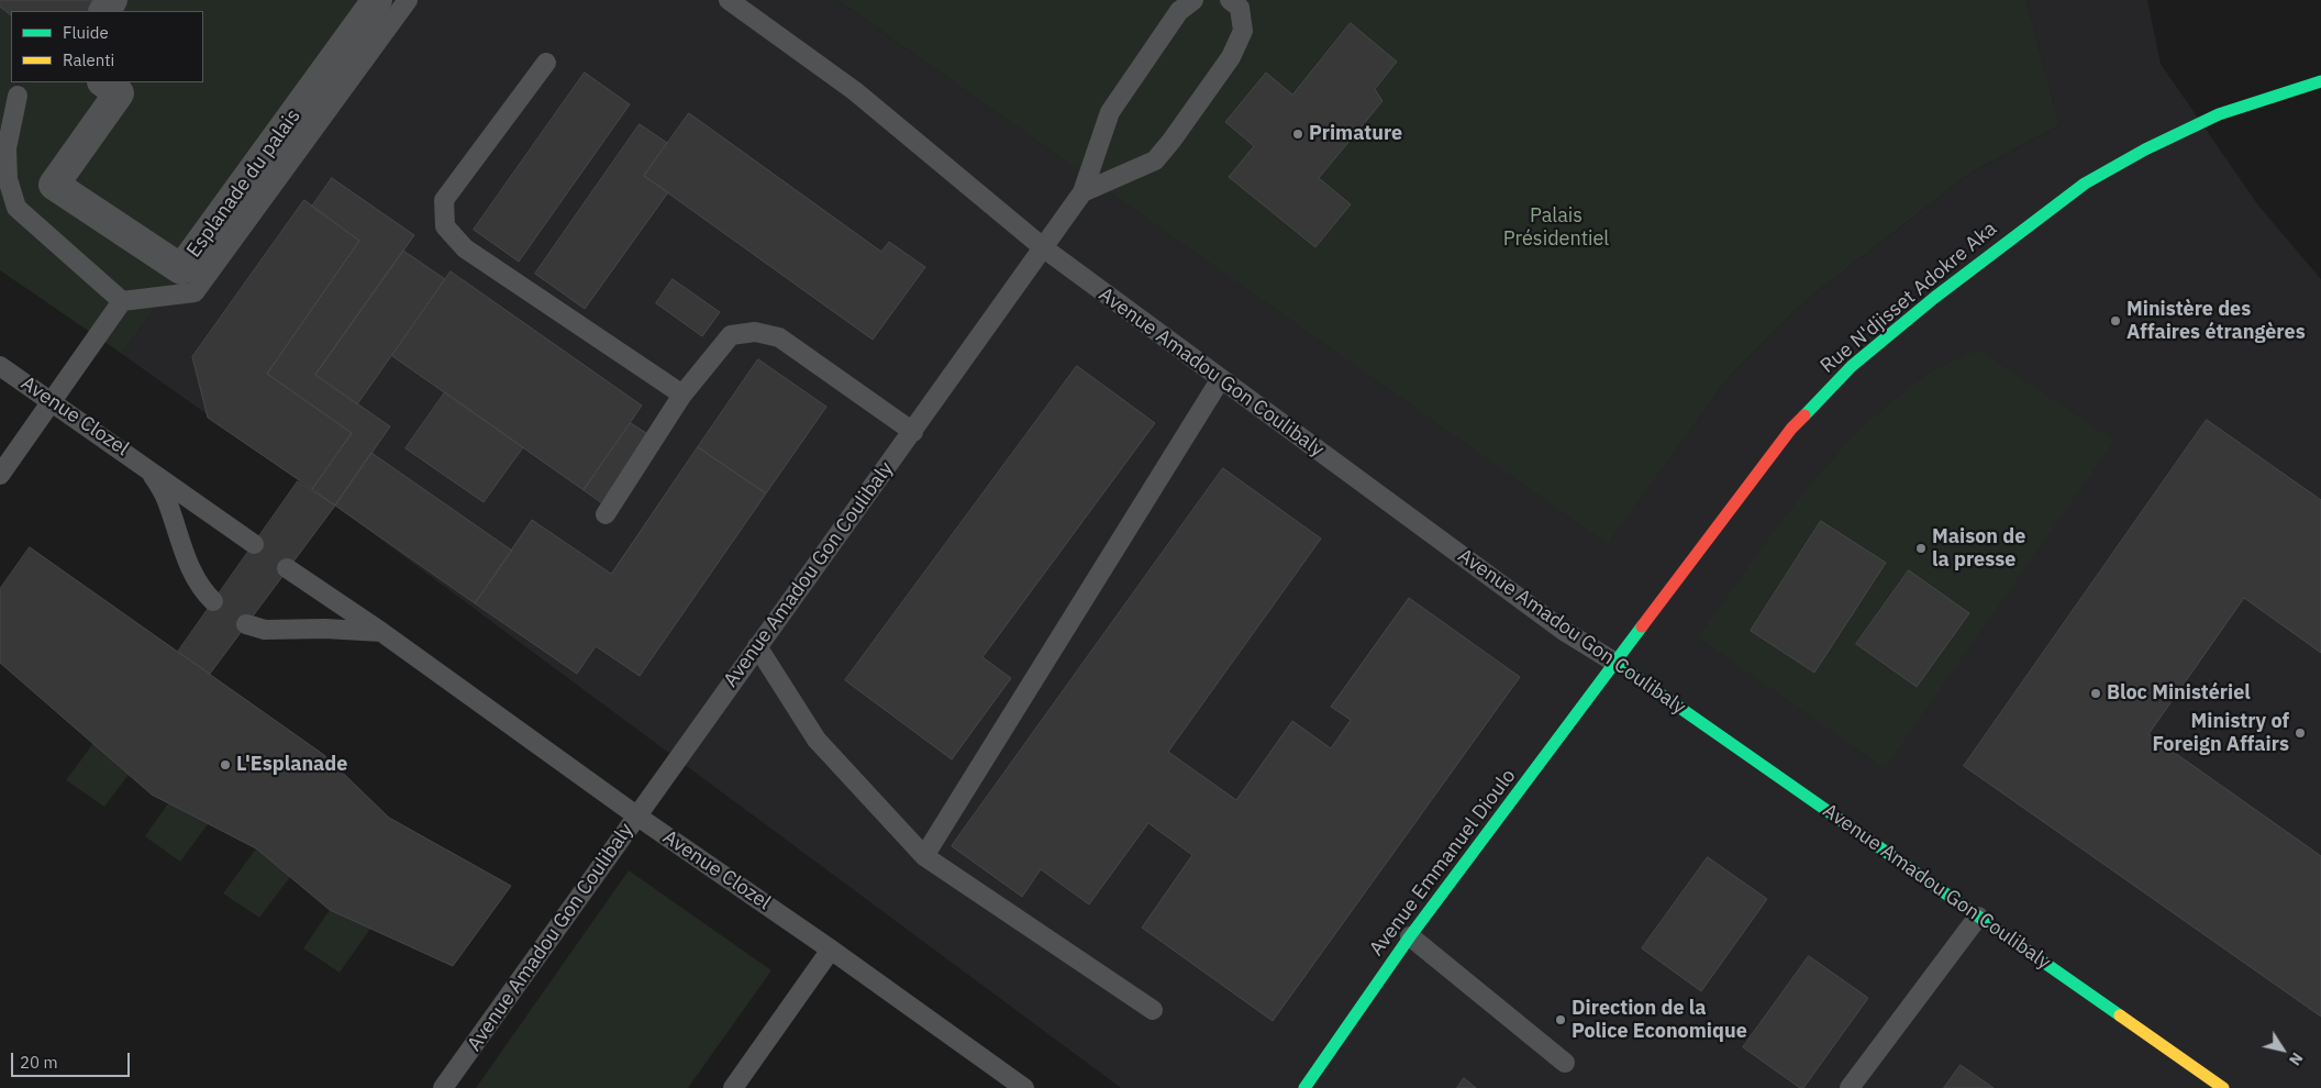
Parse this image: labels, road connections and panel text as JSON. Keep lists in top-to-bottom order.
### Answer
{
  "streets": {
    "street": [
      "Esplanade du palais",
      "Rue N'djisset Adokre Aka",
      "Avenue Amadou Gon Coulibaly",
      "Avenue Emmanuel Dioulo"
    ],
    "lane": ["Avenue Clozel"]
  },
  "crossings": [
    ["Rue N'djisset Adokre Aka", "Avenue Amadou Gon Coulibaly"],
    ["Rue N'djisset Adokre Aka", "Avenue Emmanuel Dioulo"],
    ["Avenue Amadou Gon Coulibaly", "Avenue Clozel"],
    ["Avenue Amadou Gon Coulibaly", "Avenue Emmanuel Dioulo"]
  ],
  "parks": ["Palais Présidentiel"],
  "places": [
    "Primature",
    "Ministère des Affaires étrangères",
    "Maison de la presse",
    "Bloc Ministériel",
    "Ministry of Foreign Affairs",
    "L'Esplanade",
    "Direction de la Police Economique"
  ],
  "legend": ["Fluide", "Ralenti"],
  "scale_bar": "20 m",
  "north": "bottom right"
}
